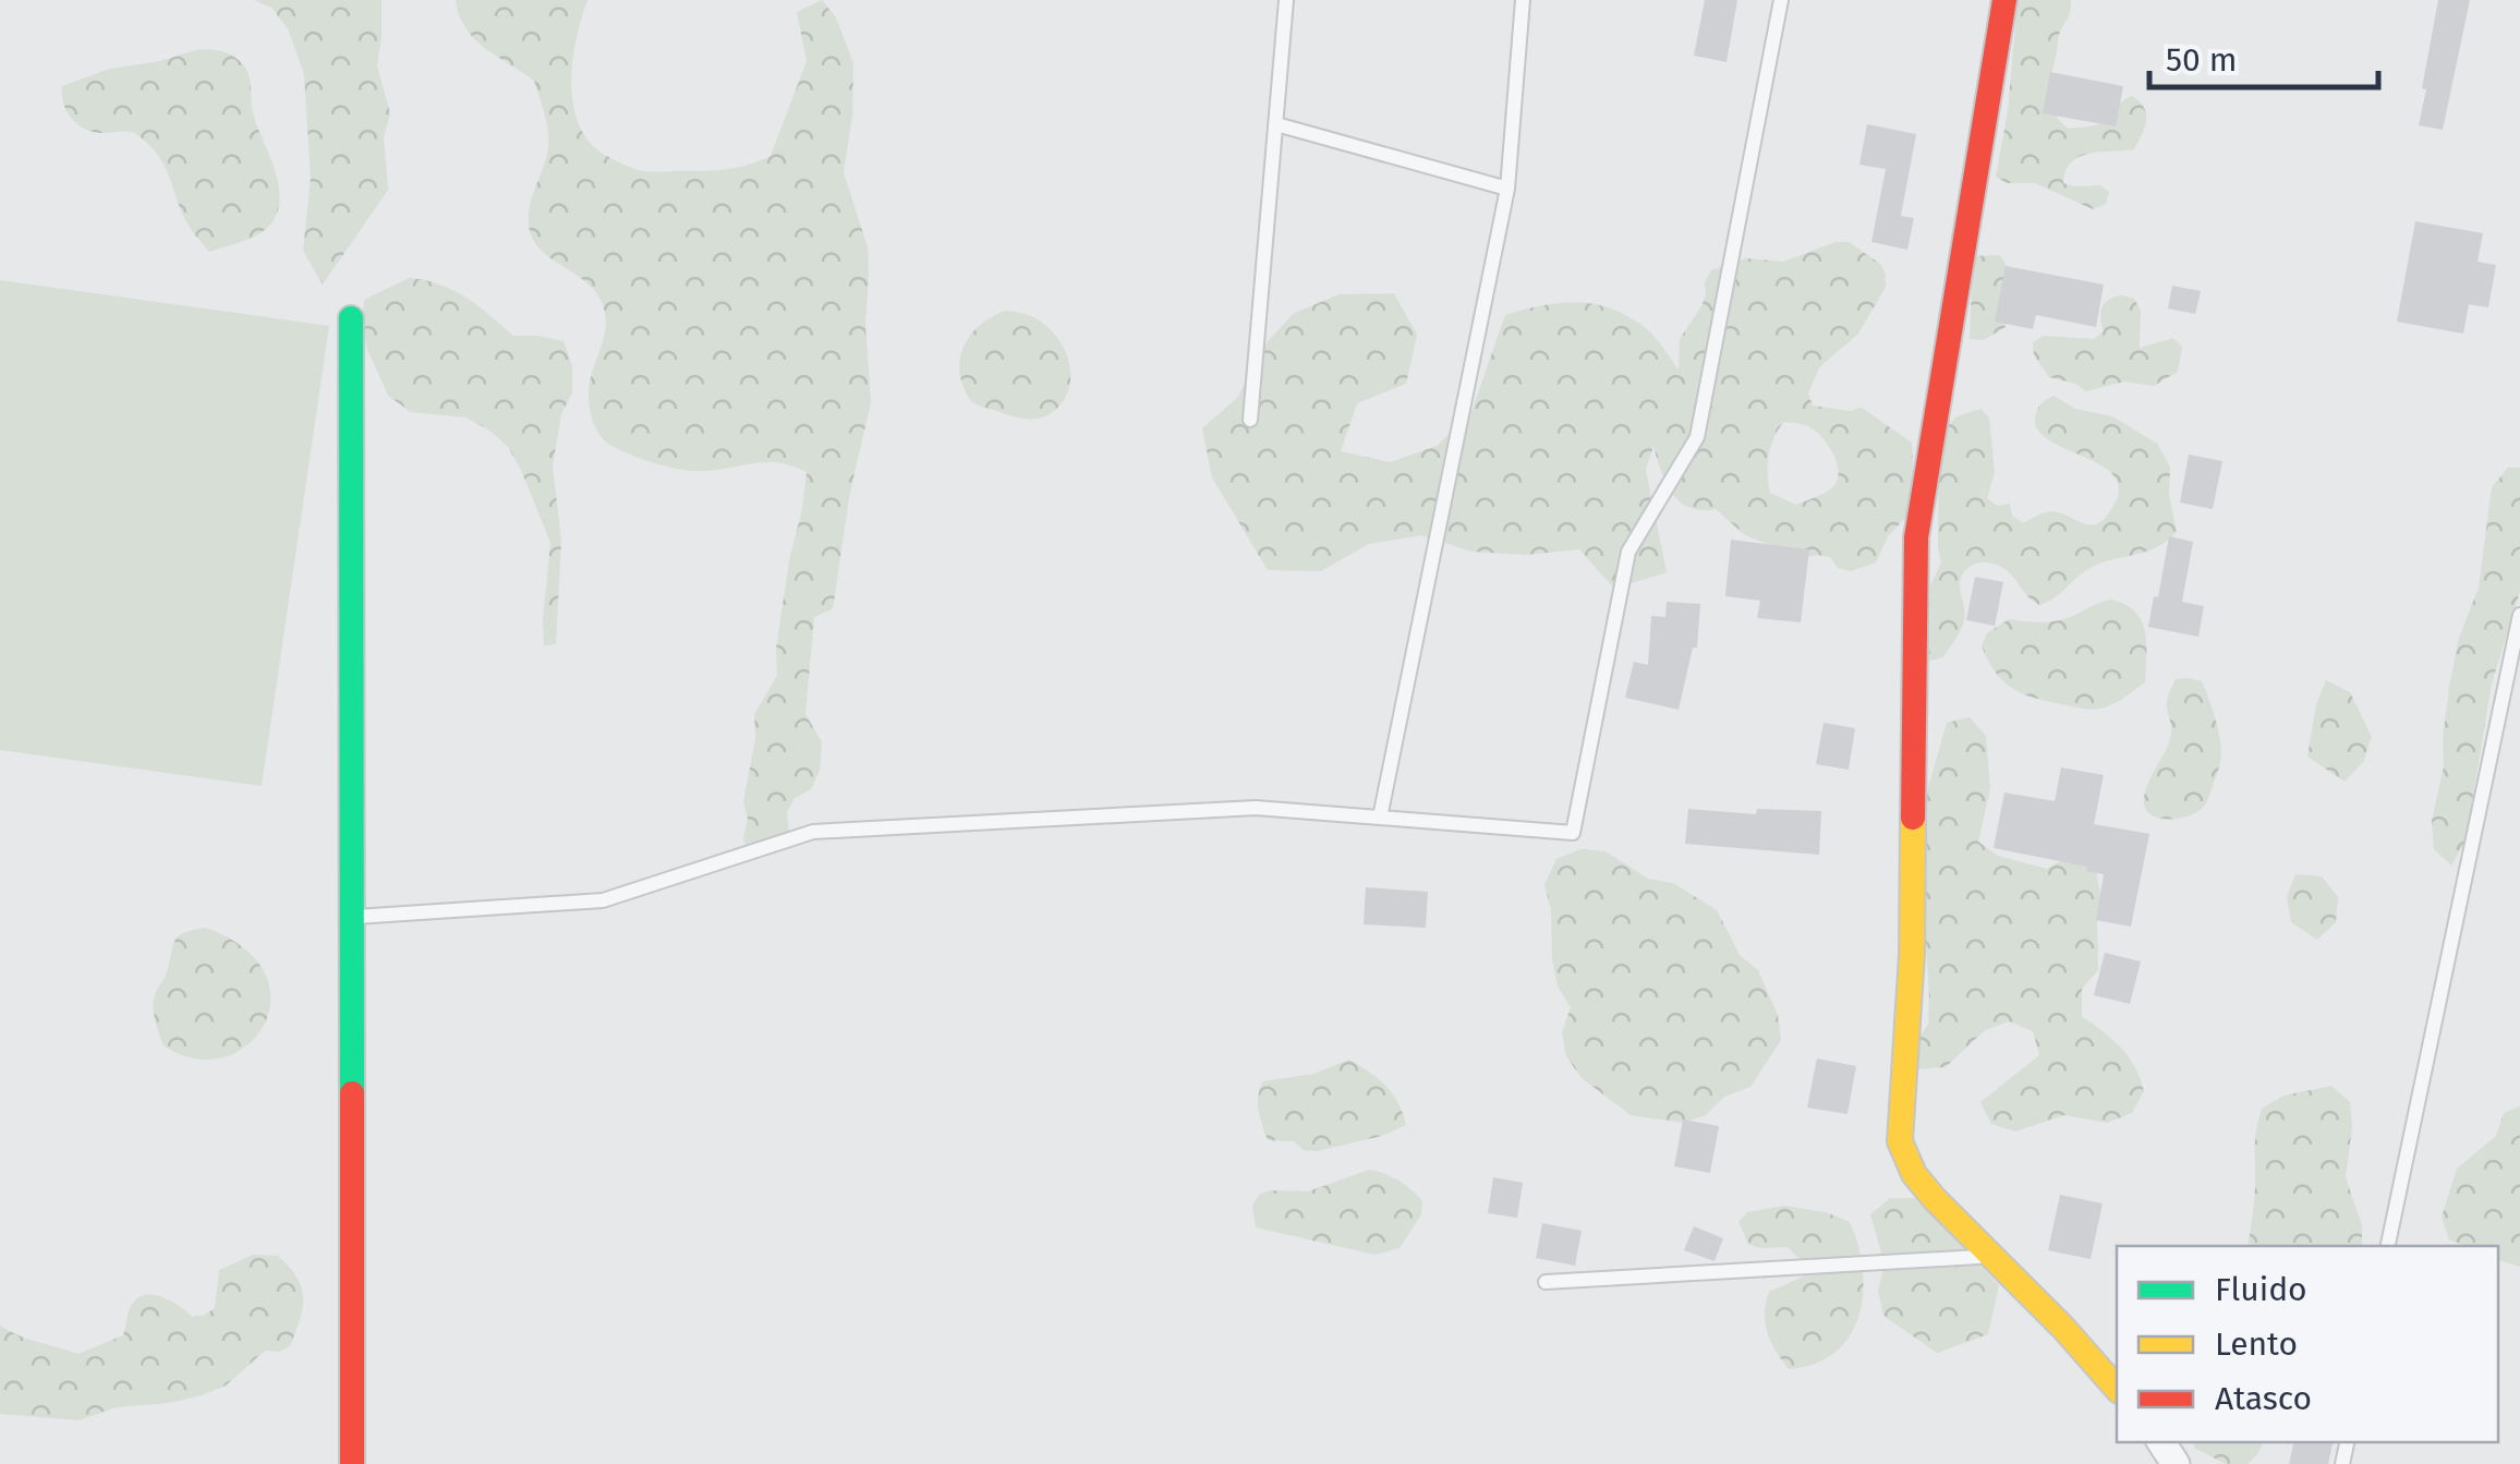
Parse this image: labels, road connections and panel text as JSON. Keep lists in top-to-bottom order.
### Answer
{
  "legend": ["Fluido", "Lento", "Atasco"],
  "scale_bar": "50 m"
}
